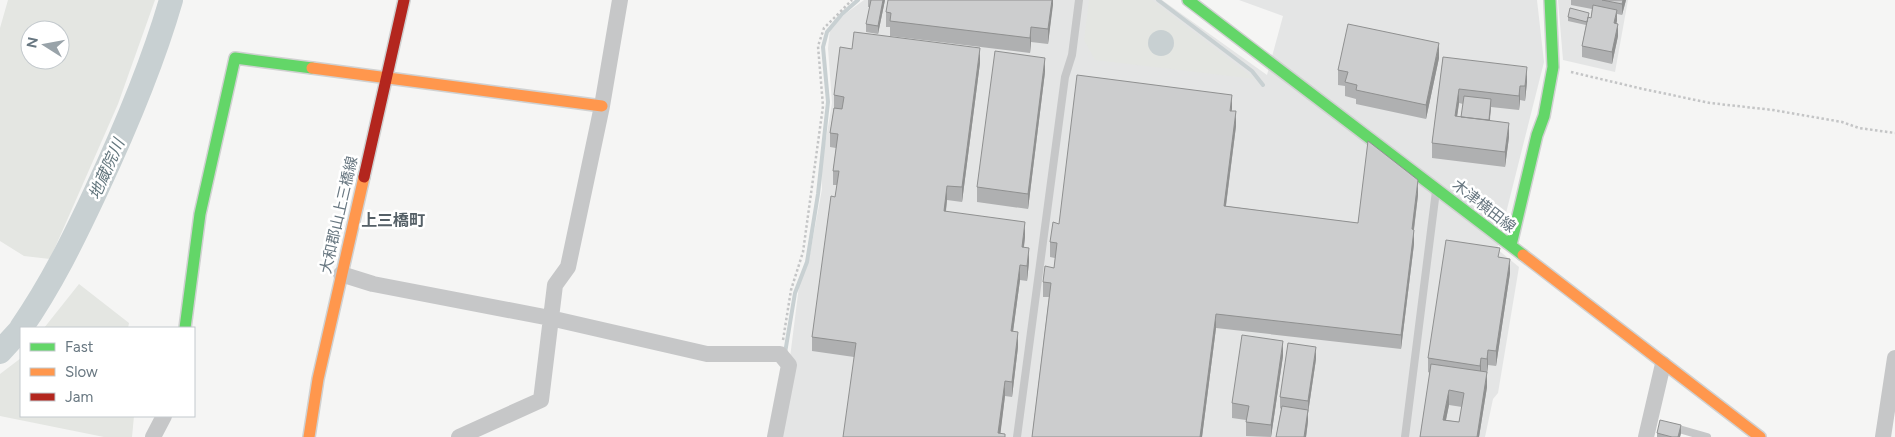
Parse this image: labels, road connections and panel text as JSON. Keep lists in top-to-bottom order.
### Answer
{
  "streets": {
    "main road": ["木津横田線", "大和郡山上三橋線"]
  },
  "districts": ["上三橋町"],
  "water": ["地蔵院川"],
  "legend": ["Fast", "Slow", "Jam"],
  "north": "left"
}
